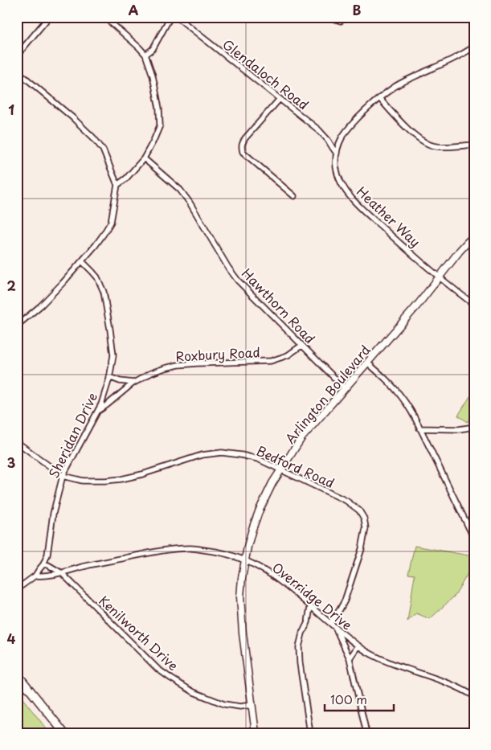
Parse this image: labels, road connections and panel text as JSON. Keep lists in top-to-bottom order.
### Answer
{
  "streets": {
    "street": [
      "Glendaloch Road",
      "Heather Way",
      "Hawthorn Road",
      "Roxbury Road",
      "Arlington Boulevard",
      "Sheridan Drive",
      "Bedford Road",
      "Overridge Drive",
      "Kenilworth Drive"
    ]
  },
  "crossings": [
    ["Glendaloch Road", "Heather Way"],
    ["Heather Way", "Arlington Boulevard"],
    ["Hawthorn Road", "Roxbury Road"],
    ["Hawthorn Road", "Arlington Boulevard"],
    ["Roxbury Road", "Sheridan Drive"],
    ["Arlington Boulevard", "Bedford Road"],
    ["Arlington Boulevard", "Overridge Drive"],
    ["Arlington Boulevard", "Kenilworth Drive"],
    ["Sheridan Drive", "Bedford Road"],
    ["Sheridan Drive", "Overridge Drive"],
    ["Sheridan Drive", "Kenilworth Drive"],
    ["Bedford Road", "Overridge Drive"],
    ["Overridge Drive", "Kenilworth Drive"]
  ],
  "scale_bar": "100 m",
  "grid": {
    "columns": ["A", "B"],
    "rows": [
      "1",
      "2",
      "3",
      "4"
    ]
  }
}
